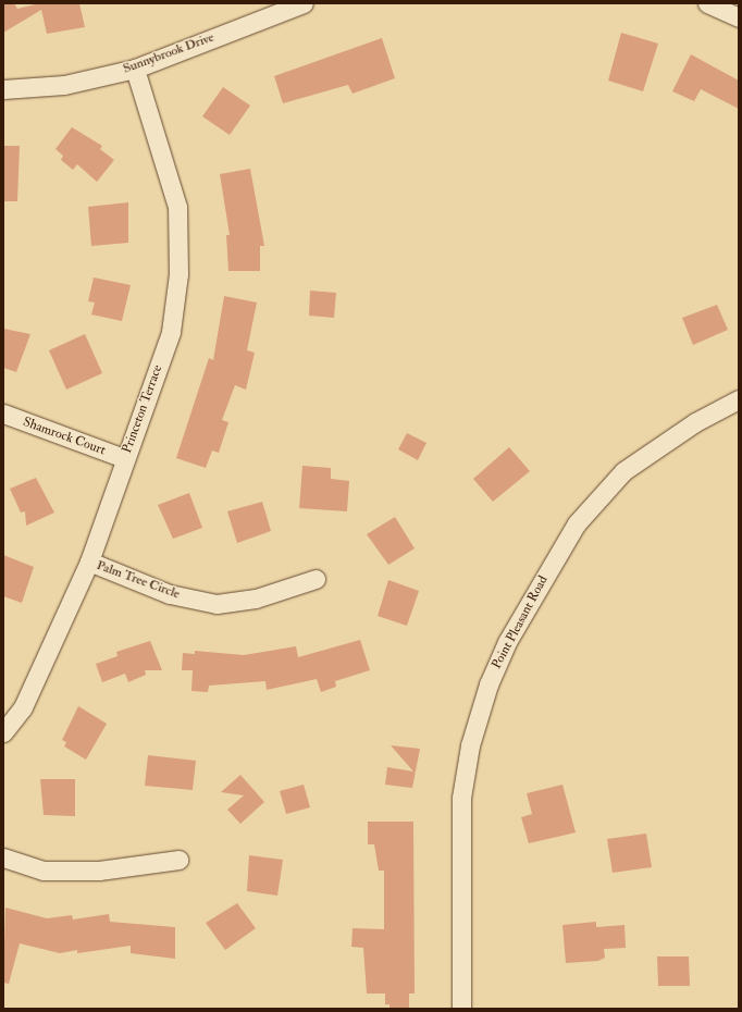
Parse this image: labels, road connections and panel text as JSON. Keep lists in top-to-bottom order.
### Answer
{
  "streets": {
    "street": [
      "Sunnybrook Drive",
      "Princeton Terrace",
      "Shamrock Court",
      "Palm Tree Circle",
      "Point Pleasant Road"
    ]
  },
  "crossings": [
    ["Sunnybrook Drive", "Princeton Terrace"],
    ["Princeton Terrace", "Shamrock Court"],
    ["Princeton Terrace", "Palm Tree Circle"]
  ]
}
